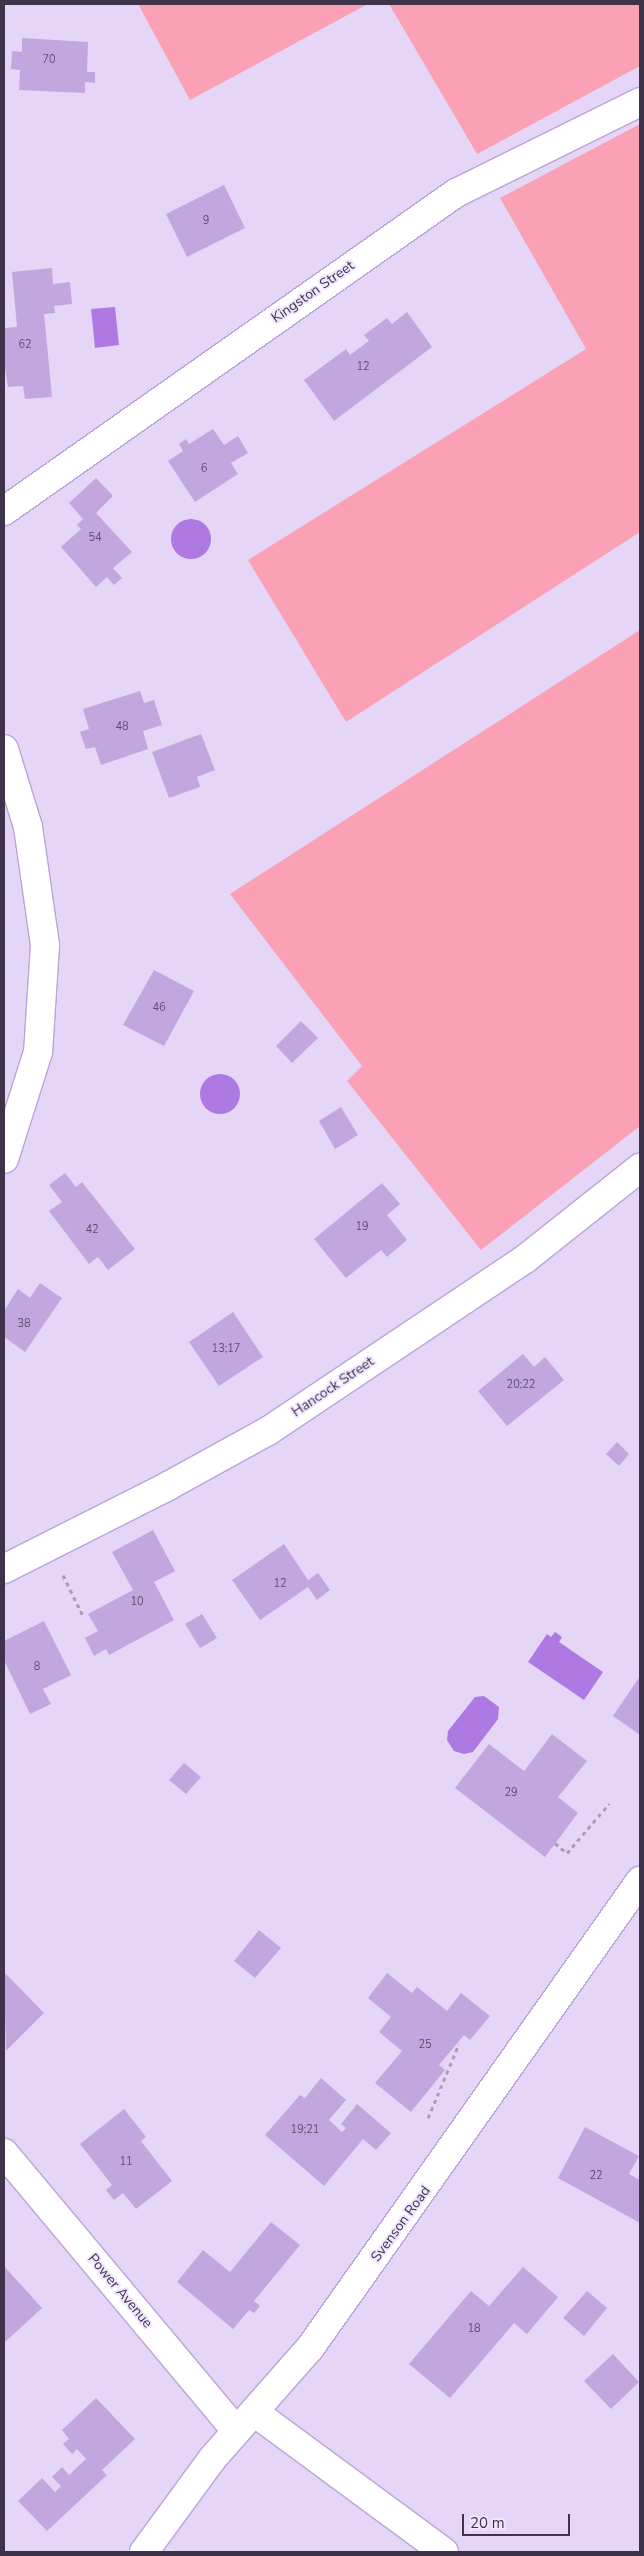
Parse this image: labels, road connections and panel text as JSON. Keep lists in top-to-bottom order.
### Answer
{
  "streets": {
    "street": [
      "Kingston Street",
      "Hancock Street",
      "Svenson Road",
      "Power Avenue"
    ]
  },
  "crossings": [
    ["Svenson Road", "Power Avenue"]
  ],
  "house_numbers": [
    "70",
    "9",
    "62",
    "12",
    "6",
    "54",
    "48",
    "46",
    "19",
    "42",
    "38",
    "13;17",
    "20;22",
    "12",
    "10",
    "8",
    "29",
    "25",
    "19;21",
    "11",
    "22",
    "18"
  ],
  "scale_bar": "20 m"
}
